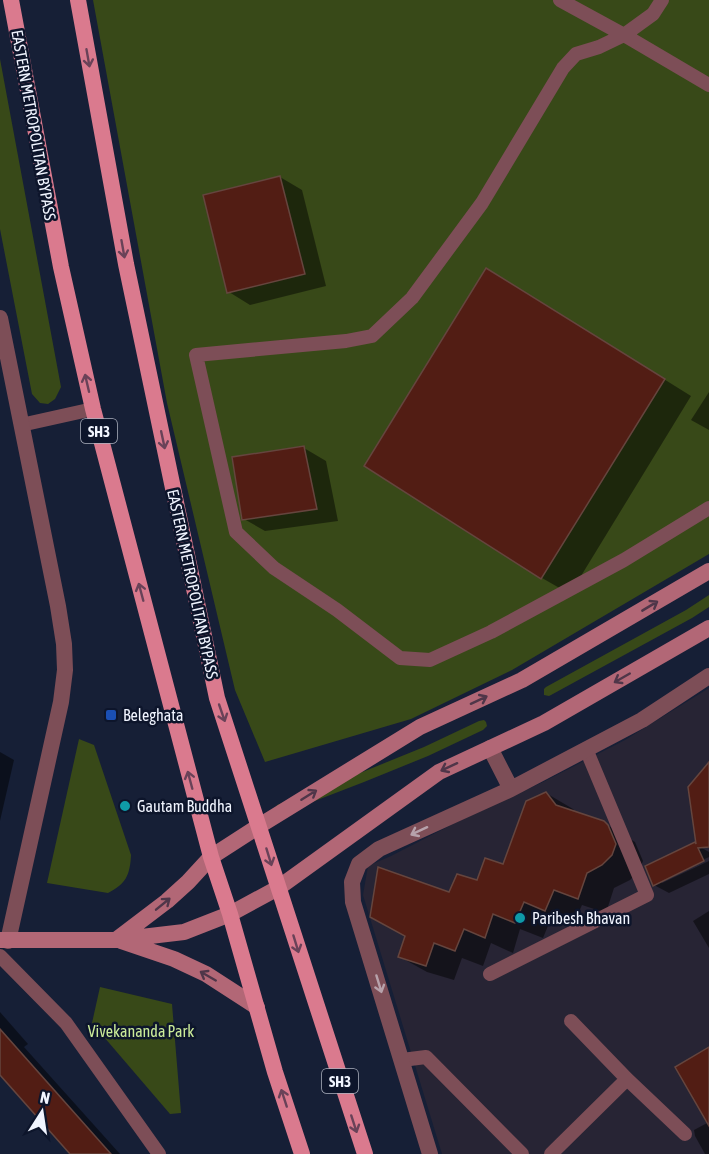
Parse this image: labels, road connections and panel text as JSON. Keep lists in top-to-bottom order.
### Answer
{
  "streets": {
    "main road": ["EASTERN METROPOLITAN BYPASS", "SH3"]
  },
  "parks": ["Vivekananda Park"],
  "places": {
    "transit": ["Beleghata"],
    "other": ["Gautam Buddha", "Paribesh Bhavan"]
  },
  "north": "top"
}
